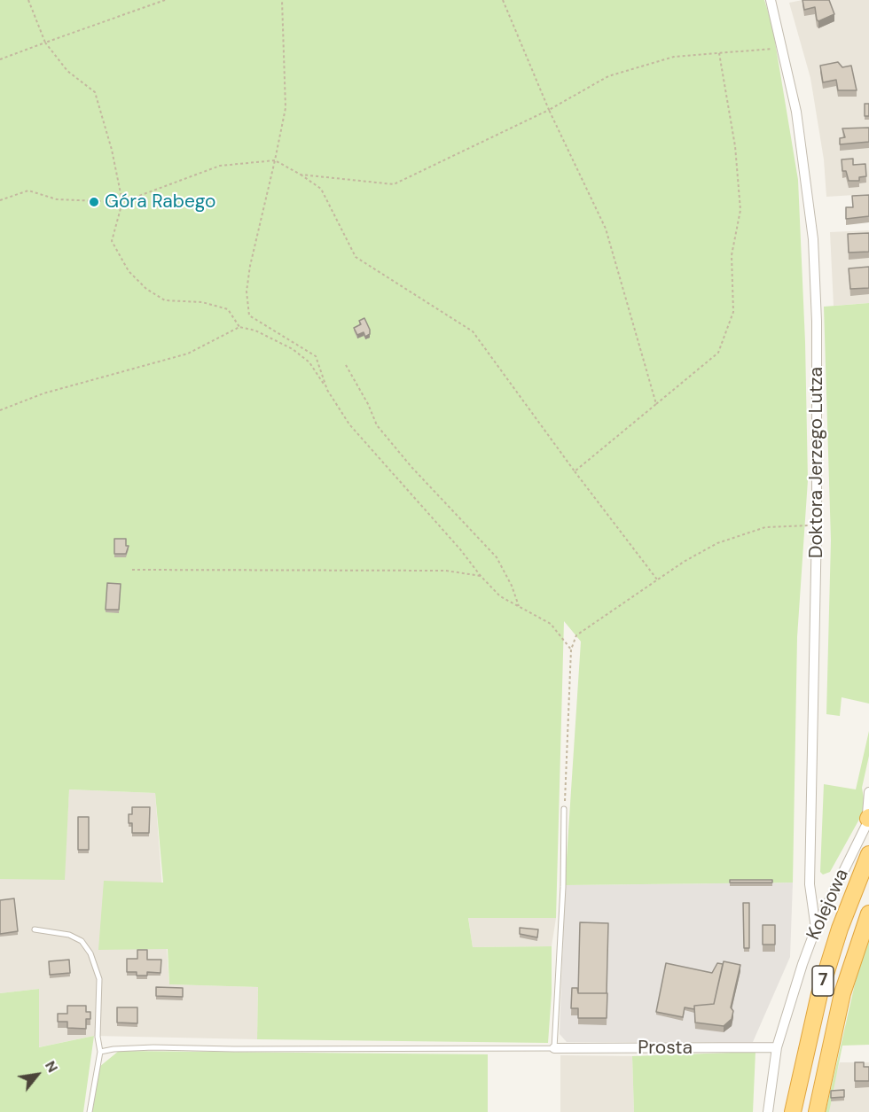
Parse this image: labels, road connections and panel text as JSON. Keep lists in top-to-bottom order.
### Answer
{
  "streets": {
    "highway": ["Kolejowa", "7"],
    "street": ["Doktora Jerzego Lutza", "Prosta"]
  },
  "crossings": [
    ["Doktora Jerzego Lutza", "Kolejowa"],
    ["Kolejowa", "Prosta"]
  ],
  "places": ["Góra Rabego"],
  "north": "top right"
}
